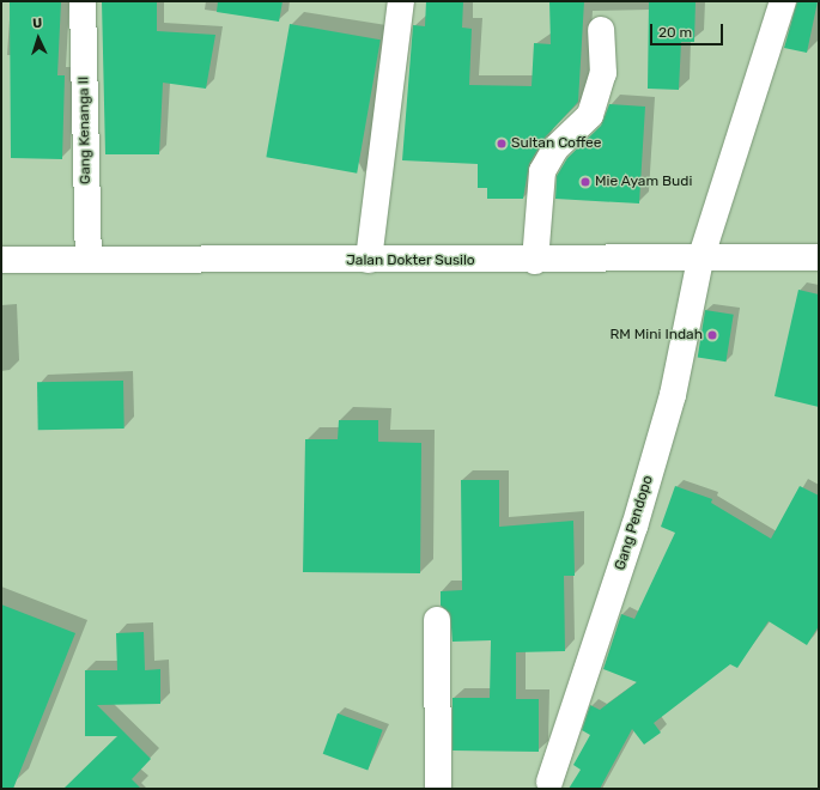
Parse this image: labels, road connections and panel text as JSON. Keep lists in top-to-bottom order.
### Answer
{
  "streets": {
    "street": ["Gang Kenanga II", "Jalan Dokter Susilo", "Gang Pendopo"]
  },
  "crossings": [
    ["Gang Kenanga II", "Jalan Dokter Susilo"],
    ["Jalan Dokter Susilo", "Gang Pendopo"]
  ],
  "places": ["Sultan Coffee", "Mie Ayam Budi", "RM Mini Indah"],
  "scale_bar": "20 m",
  "north": "top"
}
